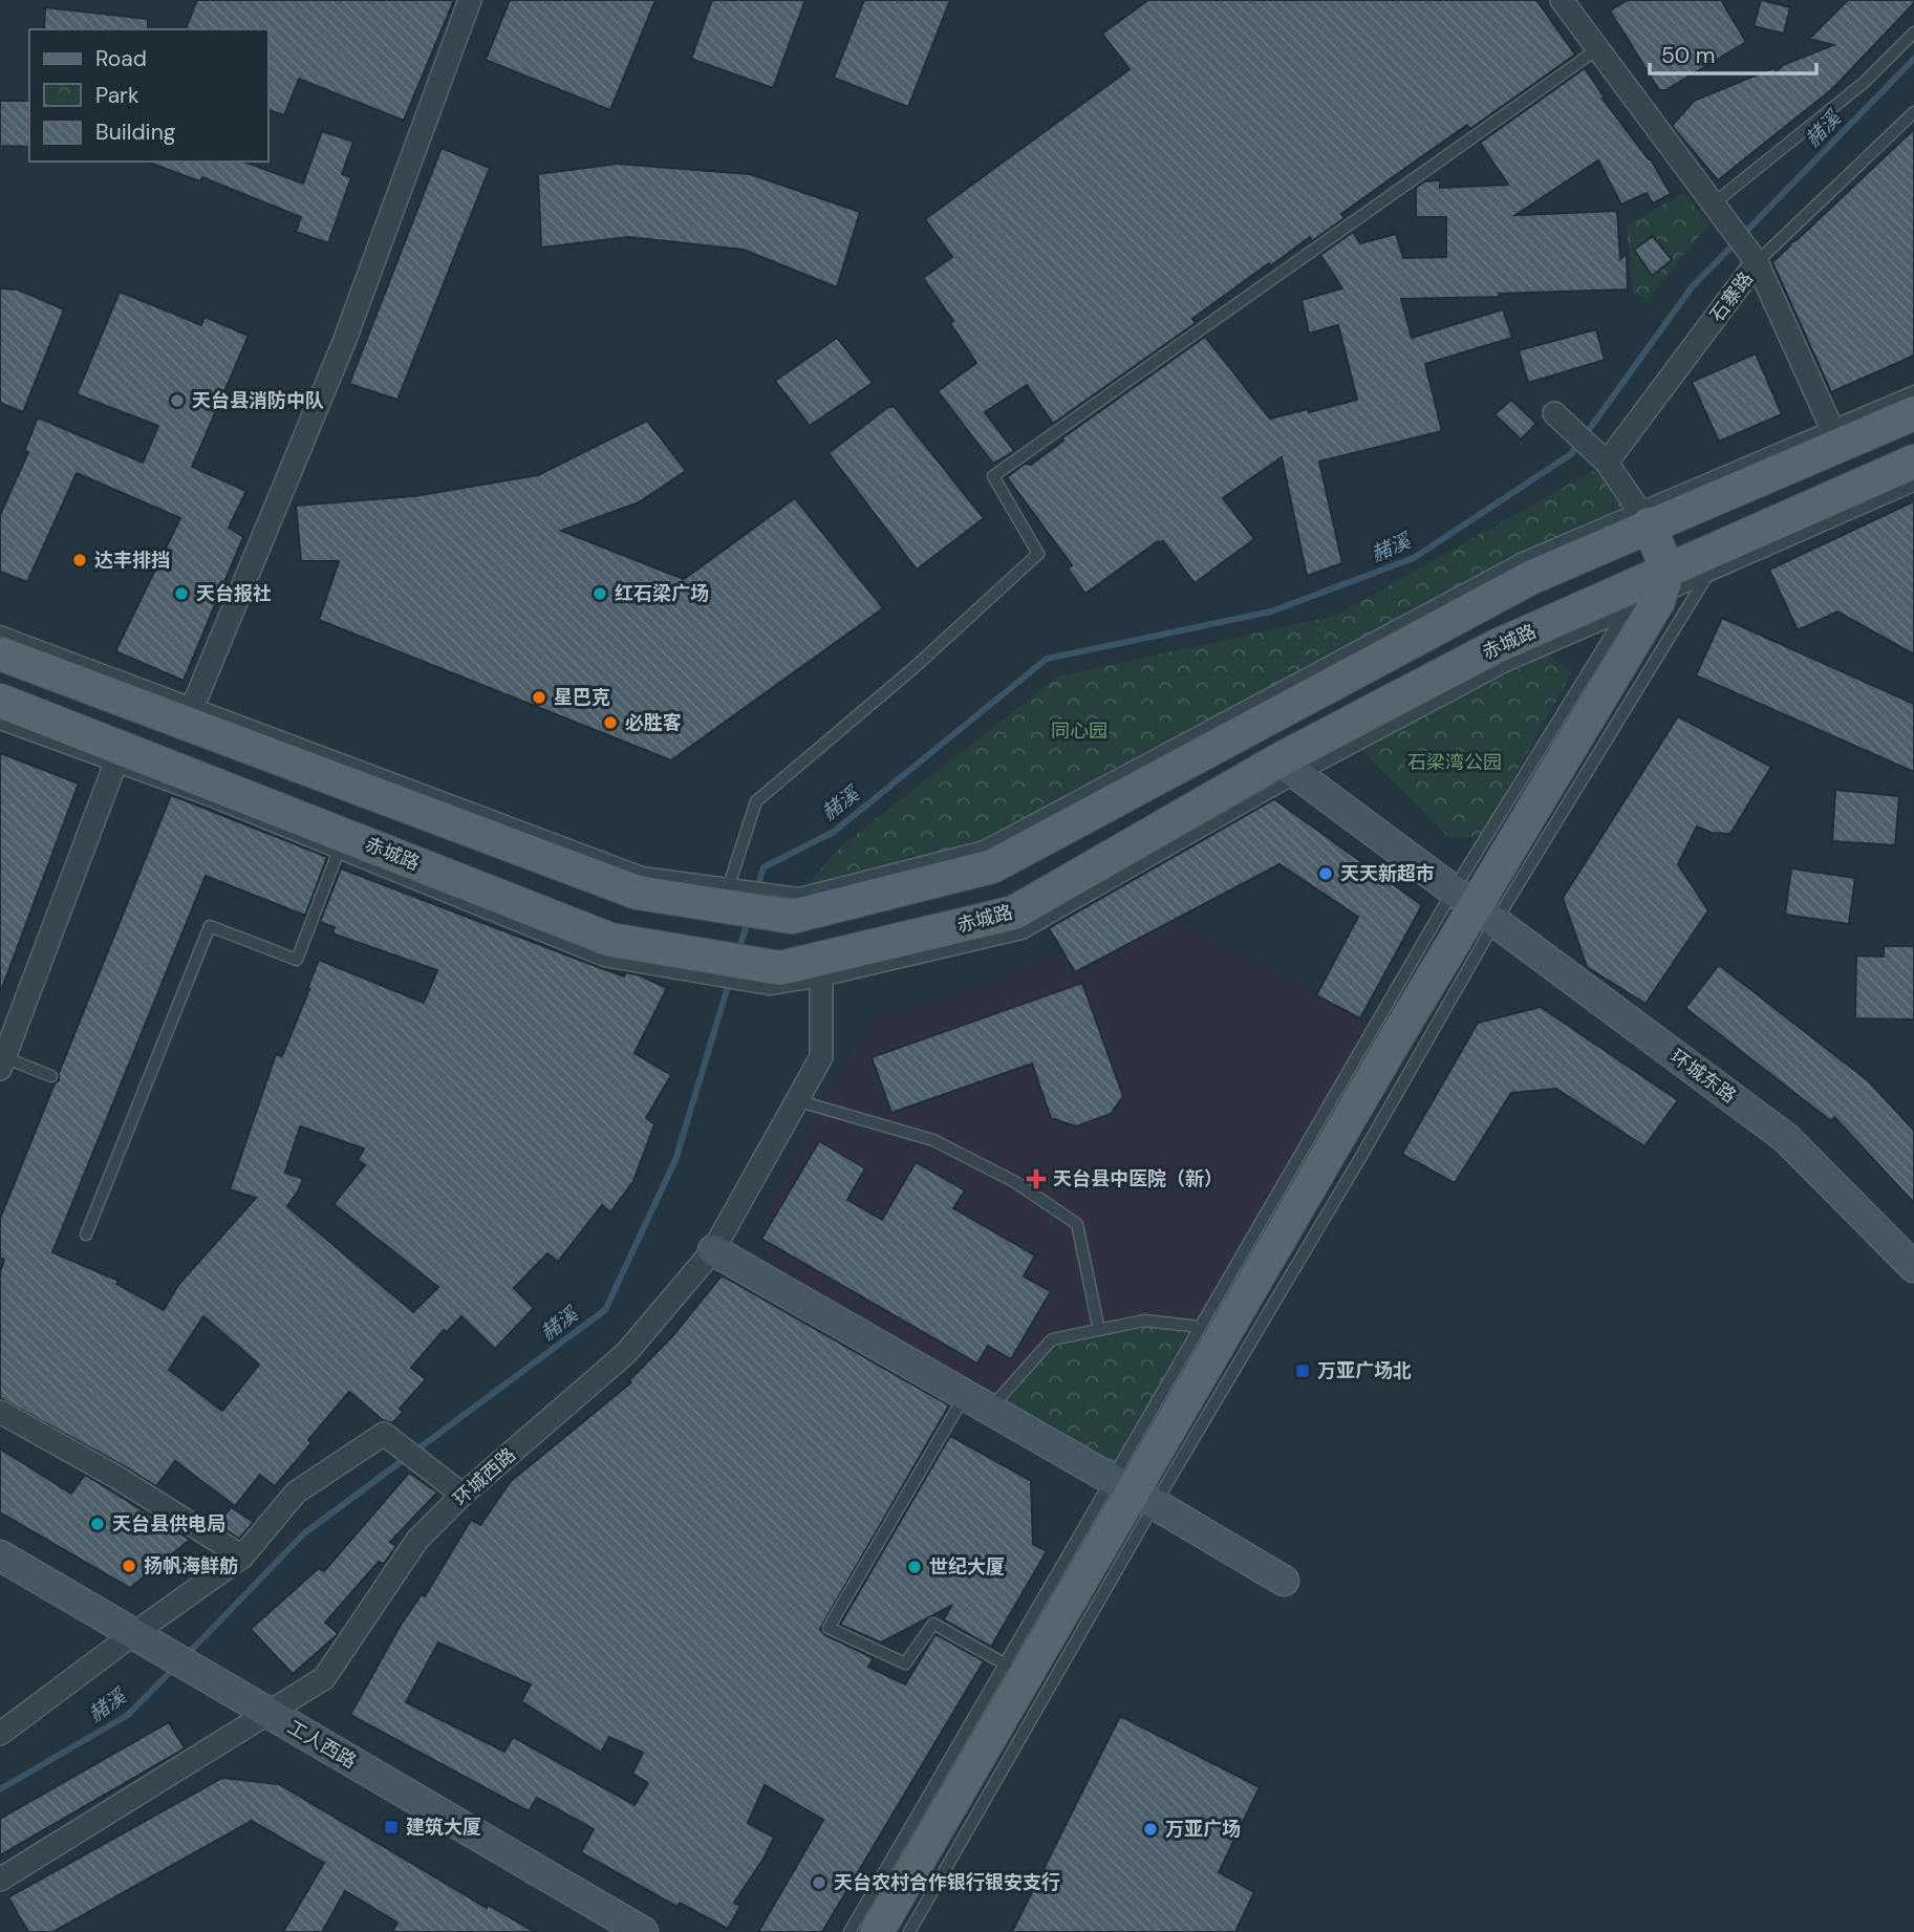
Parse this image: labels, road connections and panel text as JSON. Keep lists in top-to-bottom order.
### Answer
{
  "streets": {
    "main road": ["赤城路", "环城东路", "工人西路"],
    "street": ["石寨路", "环城西路"]
  },
  "crossings": [
    ["赤城路", "环城东路"],
    ["赤城路", "环城西路"],
    ["环城西路", "工人西路"]
  ],
  "water": ["赭溪"],
  "parks": ["同心园", "石梁湾公园"],
  "places": {
    "other": [
      "天台县消防中队",
      "达丰排挡",
      "天台报社",
      "红石梁广场",
      "星巴克",
      "必胜客",
      "天天新超市",
      "天台县供电局",
      "扬帆海鲜舫",
      "世纪大厦",
      "万亚广场",
      "天台农村合作银行银安支行"
    ],
    "health": ["天台县中医院（新）"],
    "transit": ["万亚广场北", "建筑大厦"]
  },
  "legend": ["Road", "Park", "Building"],
  "scale_bar": "50 m"
}
